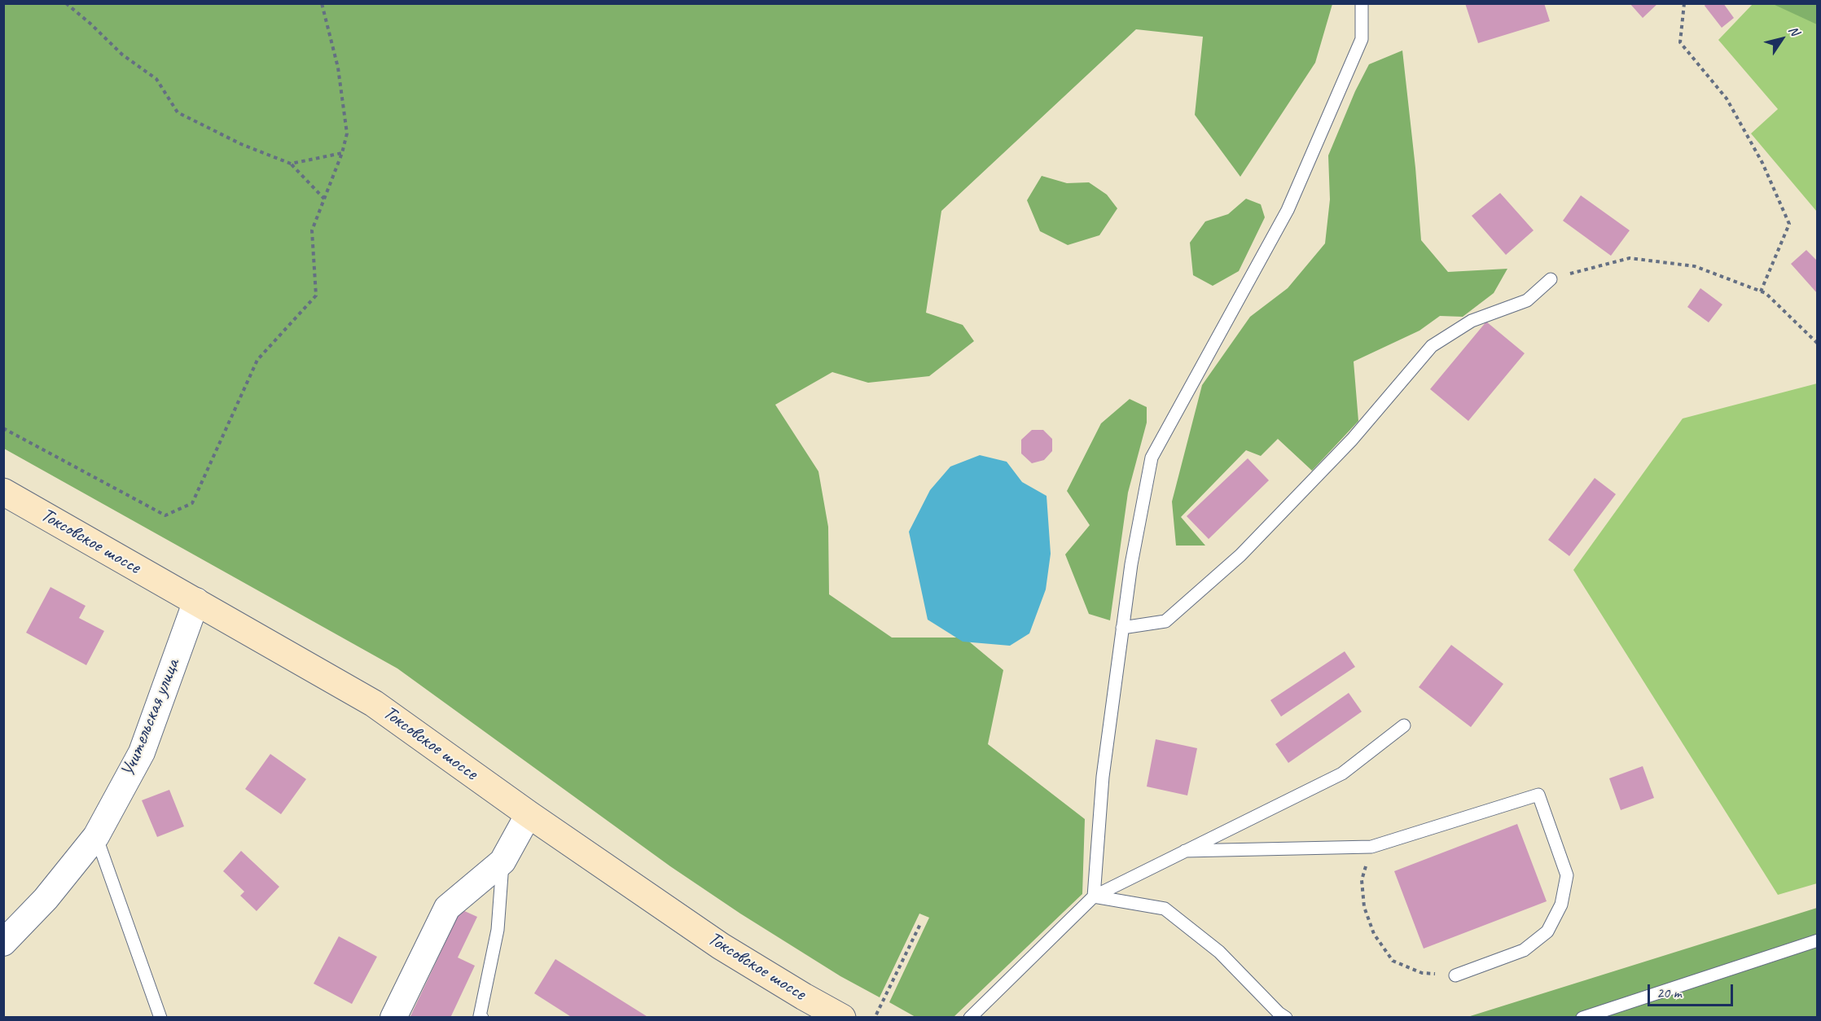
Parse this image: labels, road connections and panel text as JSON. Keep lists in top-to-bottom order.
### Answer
{
  "streets": {
    "main road": ["Токсовское шоссе"],
    "street": ["Учительская улица"]
  },
  "crossings": [
    ["Токсовское шоссе", "Учительская улица"]
  ],
  "scale_bar": "20 m",
  "north": "top right"
}
